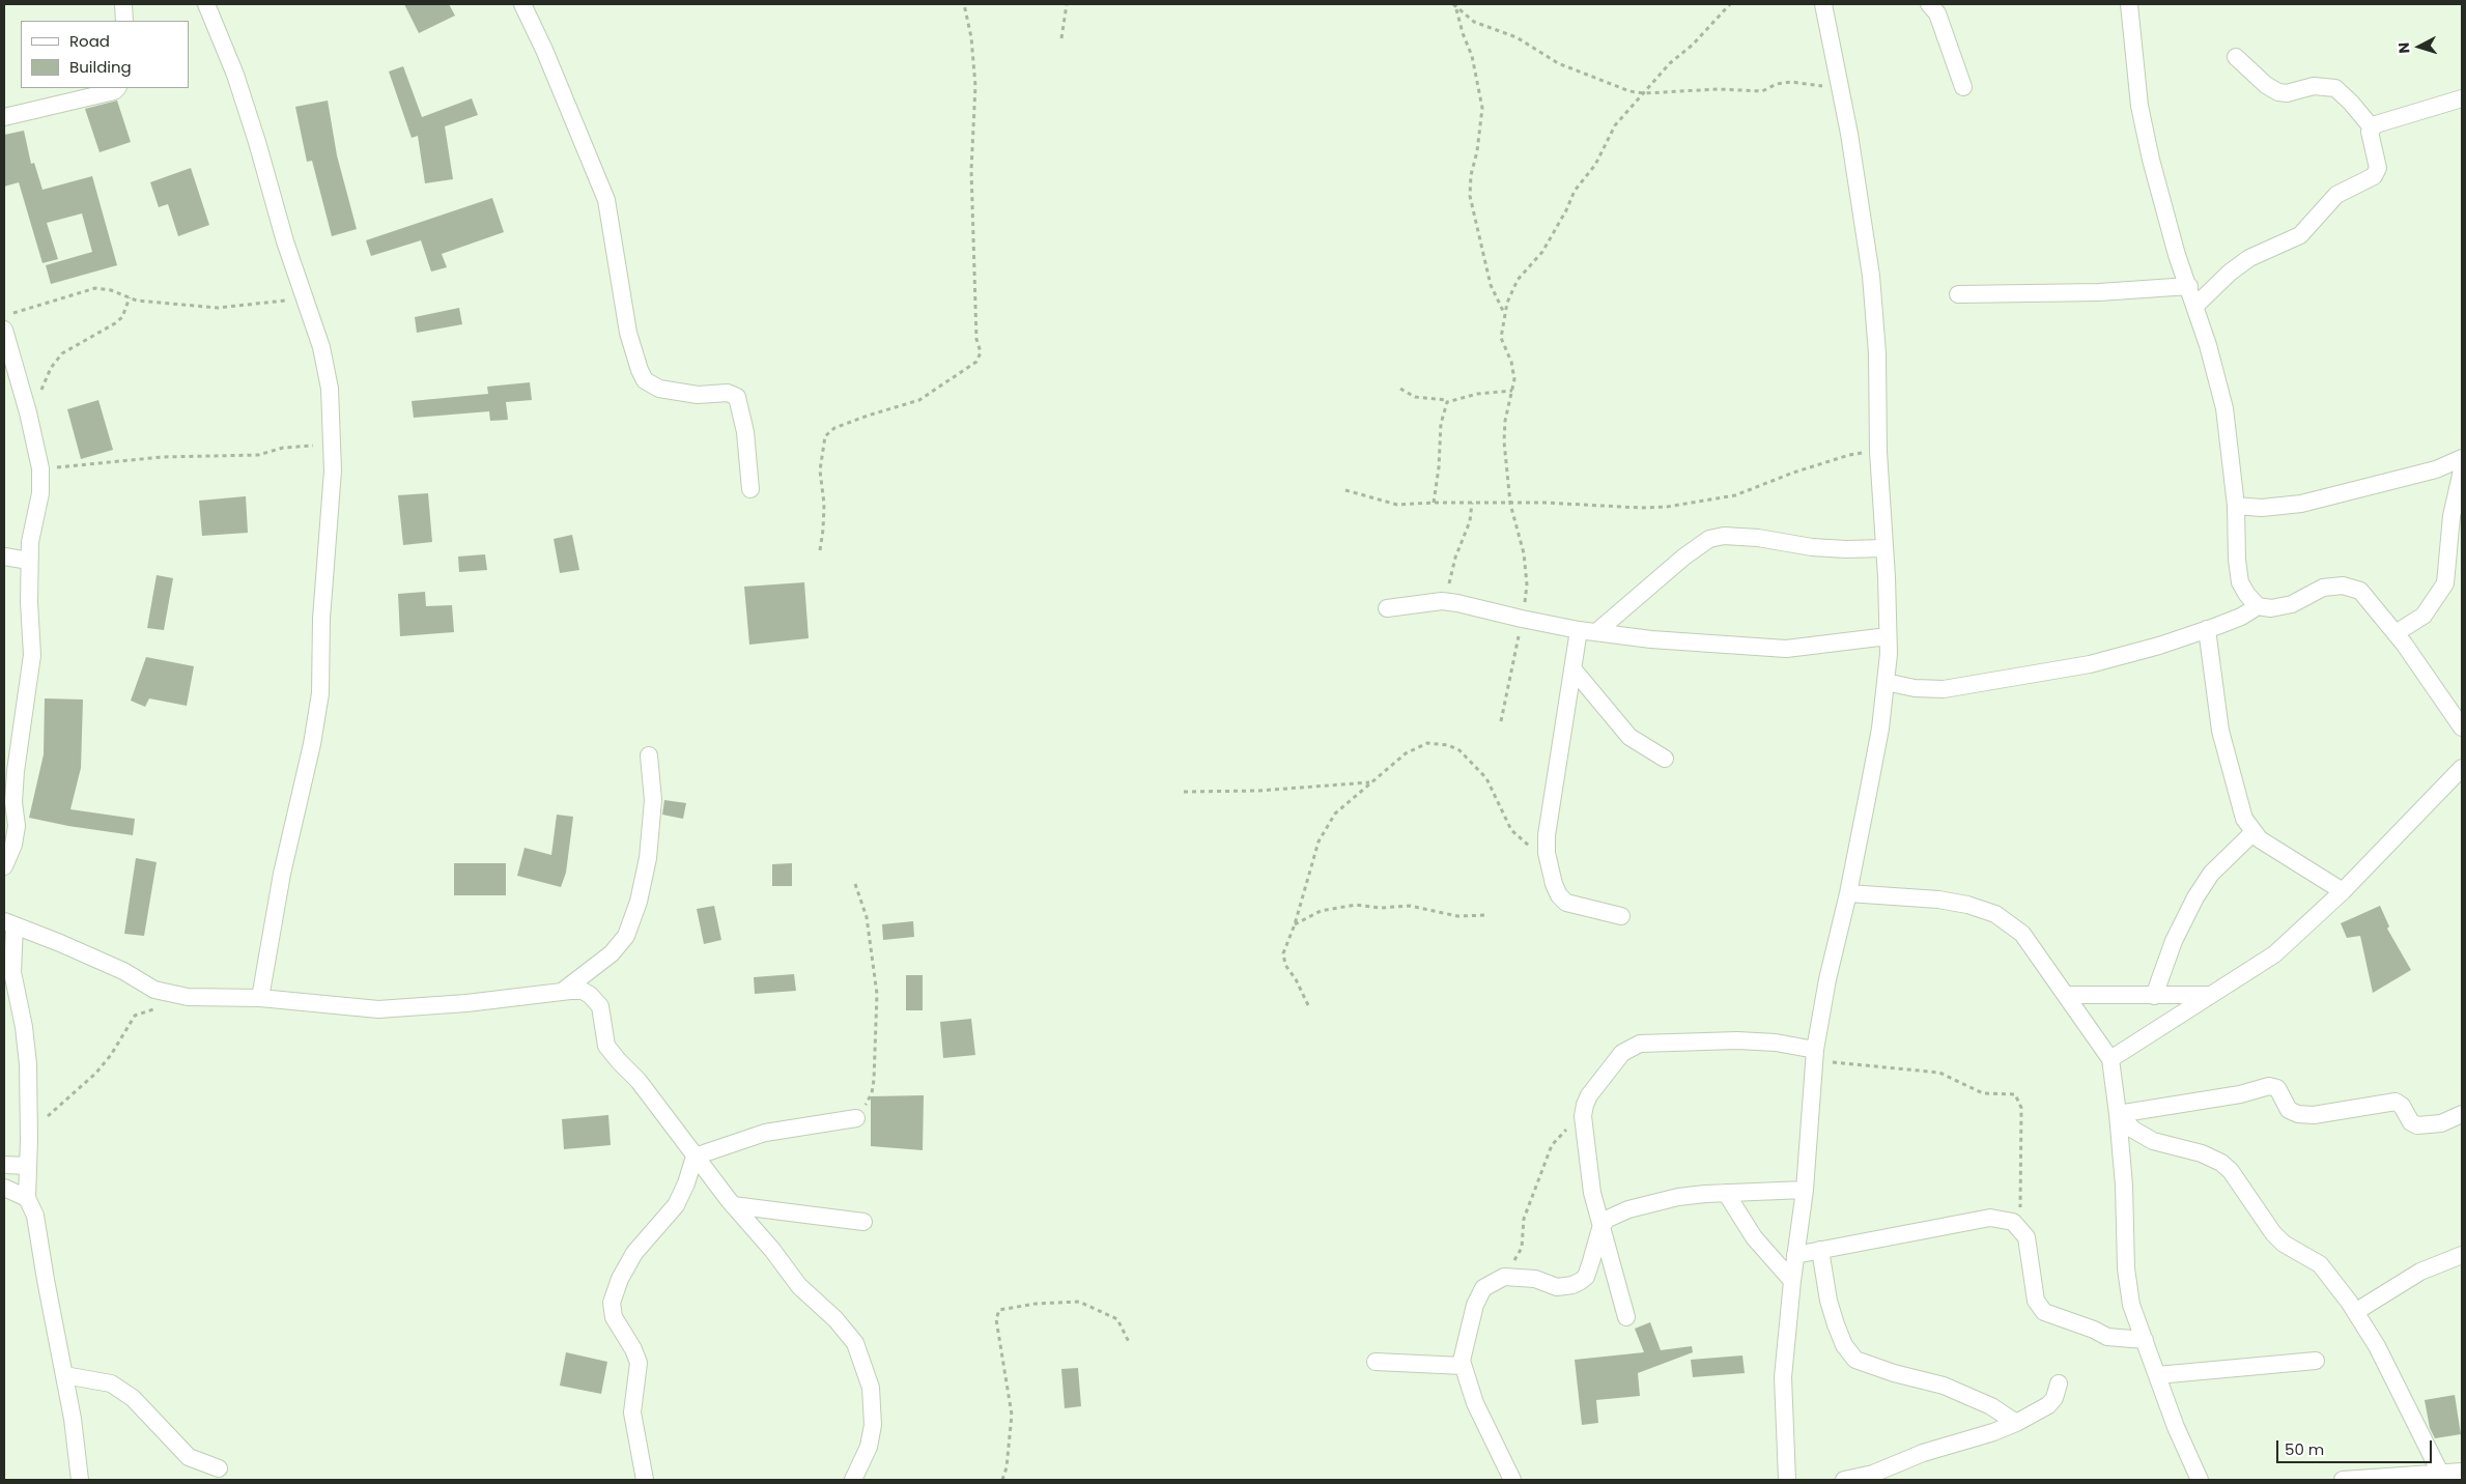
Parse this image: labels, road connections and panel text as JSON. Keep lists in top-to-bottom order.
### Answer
{
  "legend": ["Road", "Building"],
  "scale_bar": "50 m",
  "north": "left"
}
